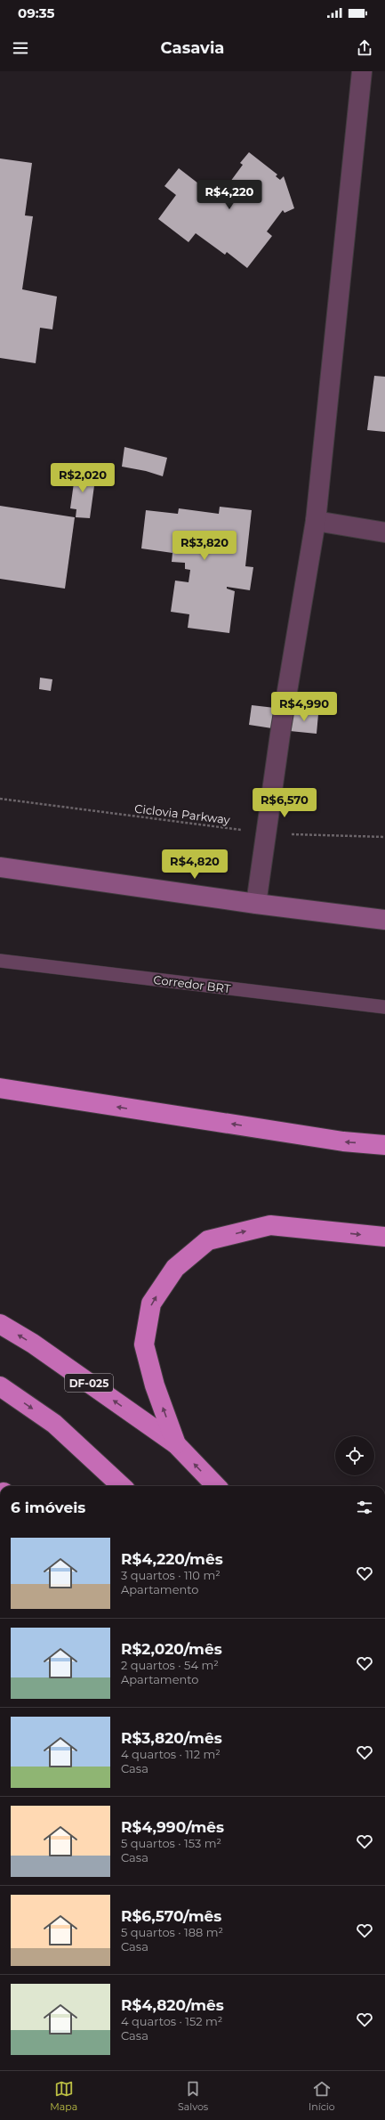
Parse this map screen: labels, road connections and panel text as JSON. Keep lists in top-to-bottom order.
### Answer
{
  "streets": {
    "highway": ["DF-025"],
    "lane": ["Corredor BRT"],
    "path": ["Ciclovia Parkway"]
  },
  "page": {
    "status": "09:35",
    "header": "Casavia",
    "price": [
      "R$4,220",
      "R$2,020",
      "R$3,820",
      "R$4,990",
      "R$6,570",
      "R$4,820"
    ],
    "heading": "6 imóveis",
    "list": [
      {
        "name": "R$4,220/mês",
        "note": "3 quartos · 110 m² · Apartamento"
      },
      {
        "name": "R$2,020/mês",
        "note": "2 quartos · 54 m² · Apartamento"
      },
      {
        "name": "R$3,820/mês",
        "note": "4 quartos · 112 m² · Casa"
      },
      {
        "name": "R$4,990/mês",
        "note": "5 quartos · 153 m² · Casa"
      },
      {
        "name": "R$6,570/mês",
        "note": "5 quartos · 188 m² · Casa"
      },
      {
        "name": "R$4,820/mês",
        "note": "4 quartos · 152 m² · Casa"
      }
    ],
    "tabs": ["Mapa", "Salvos", "Início"]
  }
}
